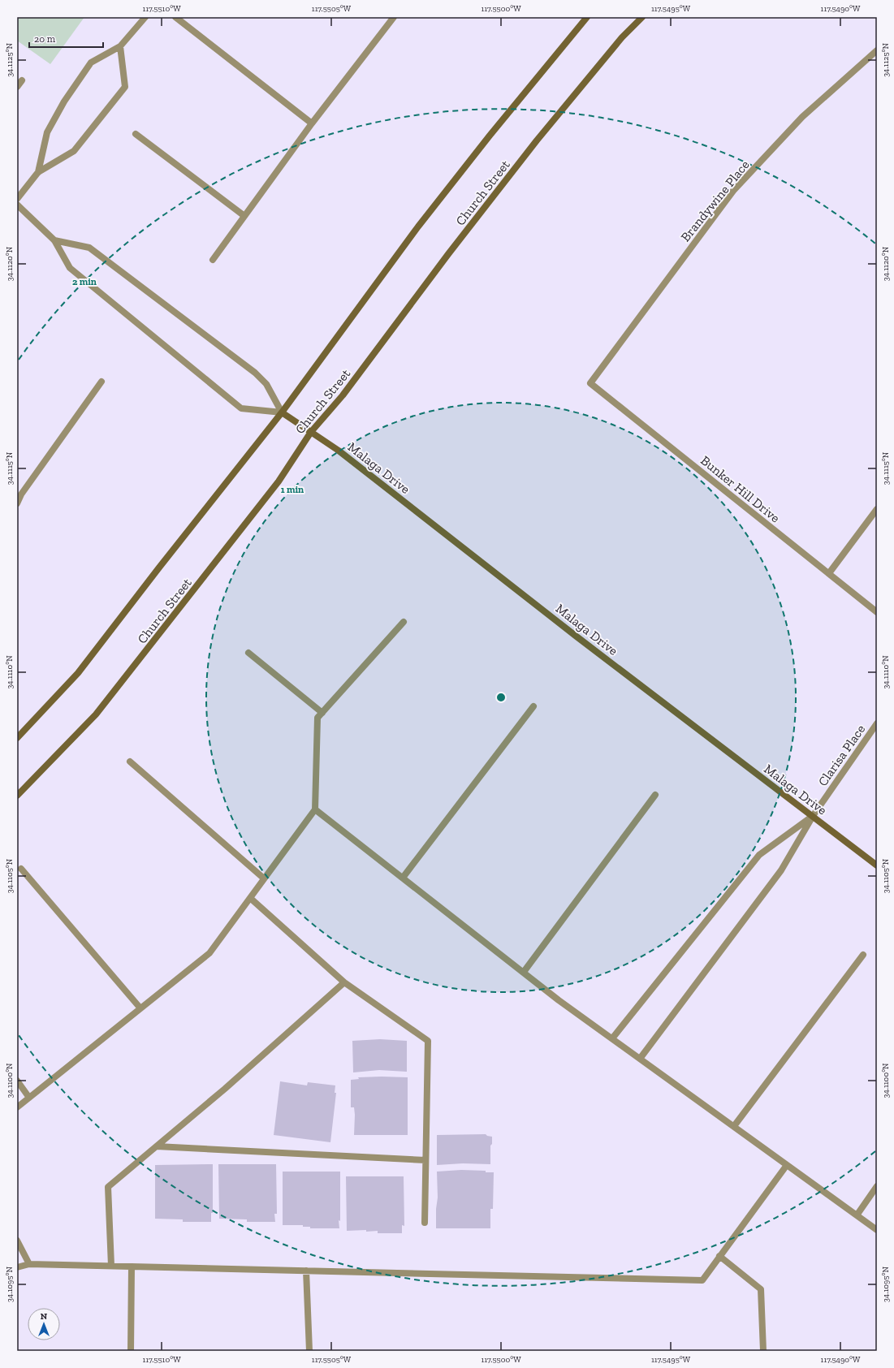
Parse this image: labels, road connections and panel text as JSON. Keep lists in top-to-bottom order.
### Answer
{
  "streets": {
    "main road": ["Church Street", "Malaga Drive"],
    "street": ["Brandywine Place", "Bunker Hill Drive", "Clarisa Place"]
  },
  "crossings": [
    ["Church Street", "Malaga Drive"],
    ["Brandywine Place", "Bunker Hill Drive"],
    ["Malaga Drive", "Clarisa Place"]
  ],
  "scale_bar": "20 m",
  "north": "top",
  "coordinates": [
    "117.5510°W",
    "117.5505°W",
    "117.5500°W",
    "117.5495°W",
    "117.5490°W",
    "34.1125°N",
    "34.1120°N",
    "34.1115°N",
    "34.1110°N",
    "34.1105°N",
    "34.1100°N",
    "34.1095°N"
  ],
  "rings": ["2 min", "1 min"]
}
